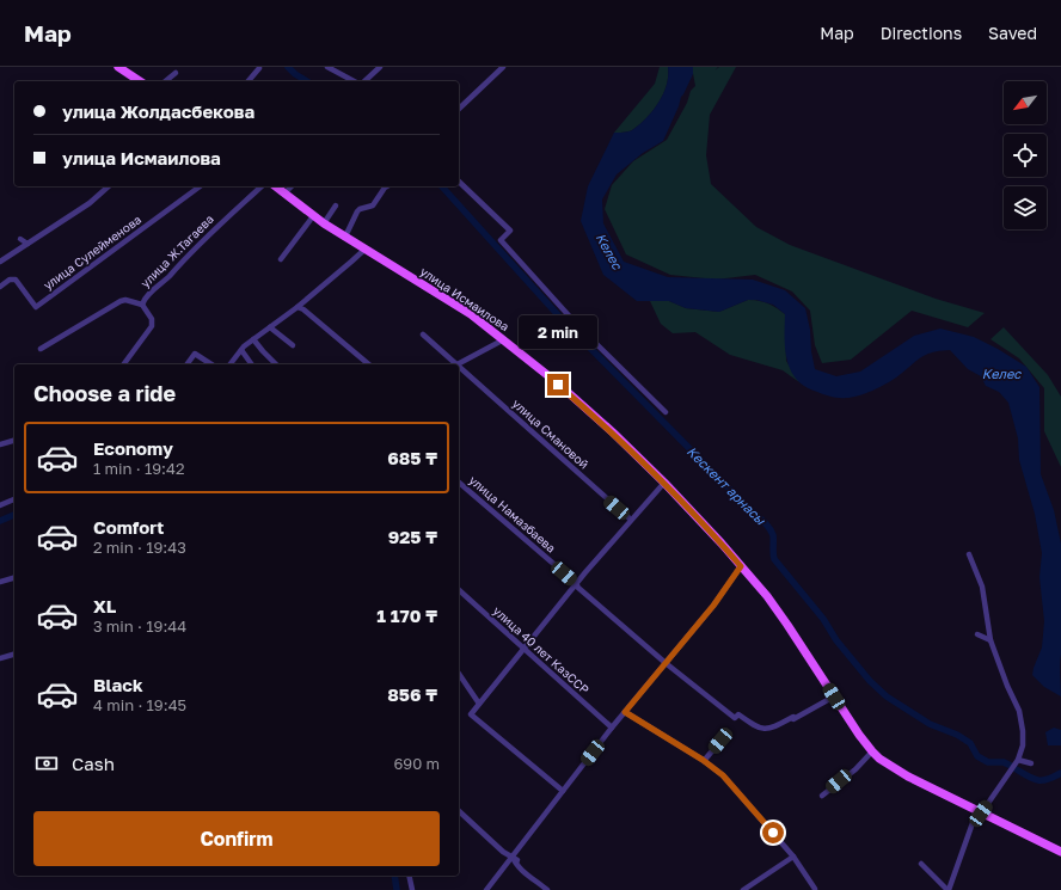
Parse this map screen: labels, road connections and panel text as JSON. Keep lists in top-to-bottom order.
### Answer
{
  "streets": {
    "main road": ["улица Исмаилова"],
    "street": [
      "улица Ж.Тагаева",
      "улица Сулейменова",
      "улица Смановой",
      "улица Намазбаева",
      "улица 40 лет КазССР"
    ]
  },
  "crossings": [
    ["улица Исмаилова", "улица Намазбаева"]
  ],
  "water": ["Келес", "Кескент арнасы"],
  "north": "bottom left",
  "page": {
    "header": "Map",
    "nav": ["Map", "Directions", "Saved"],
    "banner": ["улица Жолдасбекова", "улица Исмаилова"],
    "bubble": "2 min",
    "heading": "Choose a ride",
    "list": [
      {
        "name": "Economy",
        "note": "1 min · 19:42",
        "value": "685 ₸"
      },
      {
        "name": "Comfort",
        "note": "2 min · 19:43",
        "value": "925 ₸"
      },
      {
        "name": "XL",
        "note": "3 min · 19:44",
        "value": "1 170 ₸"
      },
      {
        "name": "Black",
        "note": "4 min · 19:45",
        "value": "856 ₸"
      }
    ],
    "pay": ["Cash", "690 m"],
    "buttons": "Confirm"
  }
}
